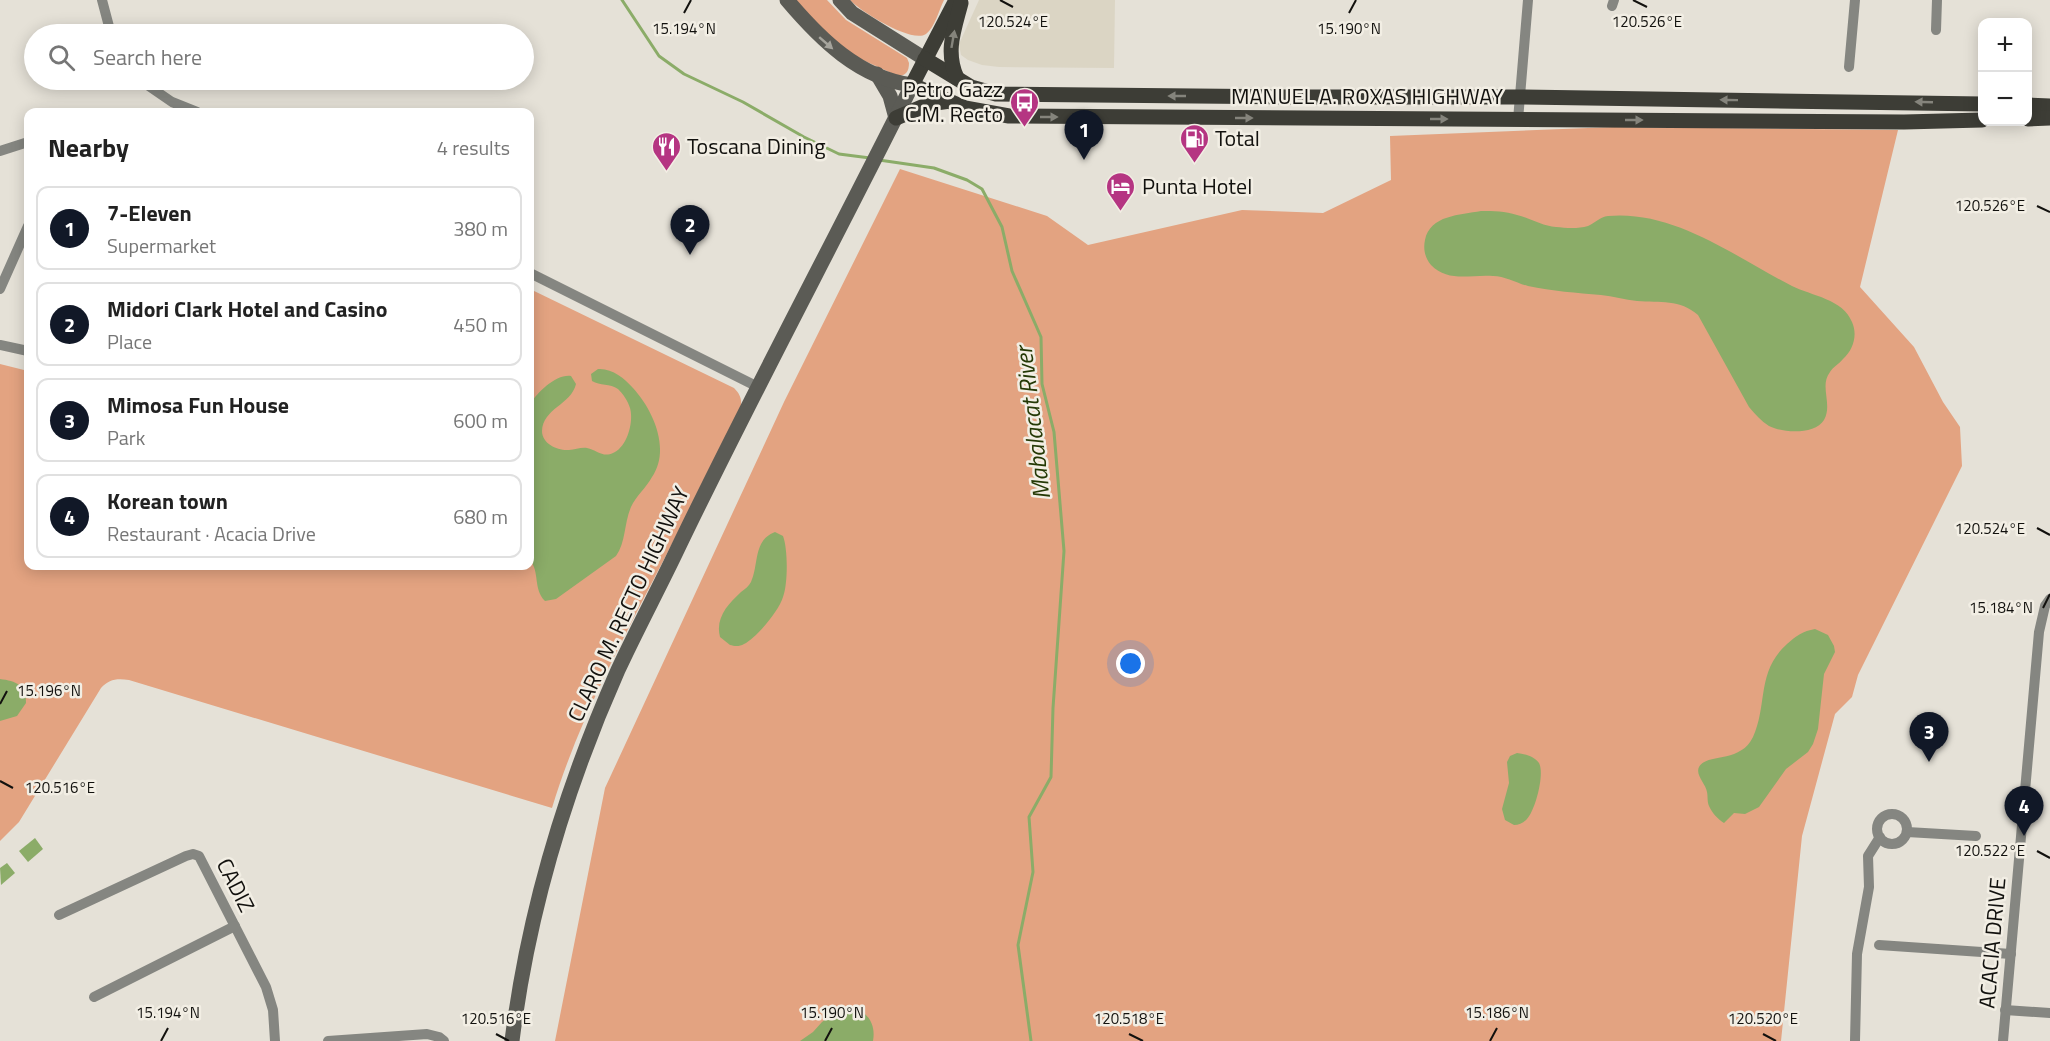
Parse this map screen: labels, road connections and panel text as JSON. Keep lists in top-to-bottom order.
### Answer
{
  "streets": {
    "main road": ["MANUEL A. ROXAS HIGHWAY", "CLARO M. RECTO HIGHWAY"],
    "street": ["CADIZ", "ACACIA DRIVE"]
  },
  "water": ["Mabalacat River"],
  "places": {
    "bus stop": ["Petro Gazz C.M. Recto"],
    "fuel station": ["Total"],
    "restaurant": ["Toscana Dining"],
    "hotel": ["Punta Hotel"]
  },
  "page": {
    "map_buttons": ["+", "−"],
    "search": "Search here",
    "heading": ["Nearby", "4 results"],
    "pins": [
      "1",
      "2",
      "3",
      "4"
    ],
    "list": [
      {
        "mark": "1",
        "name": "7-Eleven",
        "note": "Supermarket",
        "value": "380 m"
      },
      {
        "mark": "2",
        "name": "Midori Clark Hotel and Casino",
        "note": "Place",
        "value": "450 m"
      },
      {
        "mark": "3",
        "name": "Mimosa Fun House",
        "note": "Park",
        "value": "600 m"
      },
      {
        "mark": "4",
        "name": "Korean town",
        "note": "Restaurant · Acacia Drive",
        "value": "680 m"
      }
    ]
  },
  "coordinates": [
    "120.524°E",
    "120.526°E",
    "15.194°N",
    "15.190°N",
    "15.184°N",
    "15.196°N",
    "120.516°E",
    "120.522°E",
    "15.186°N",
    "120.518°E",
    "120.520°E"
  ]
}
